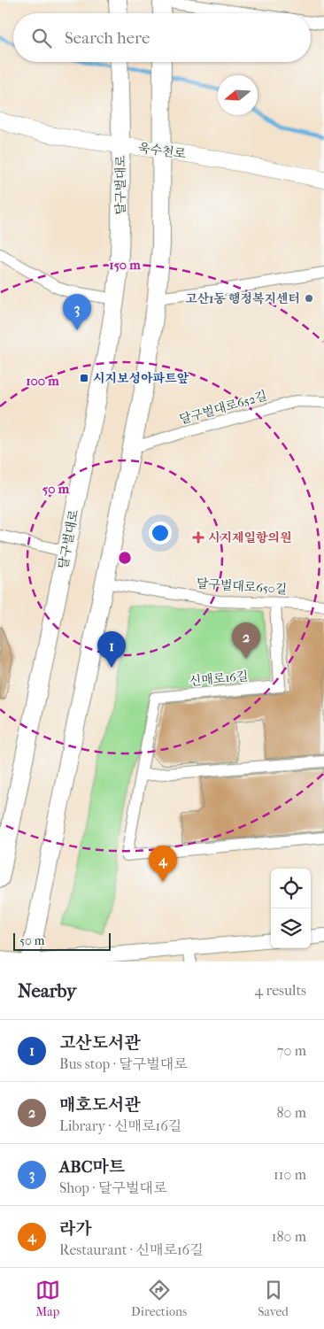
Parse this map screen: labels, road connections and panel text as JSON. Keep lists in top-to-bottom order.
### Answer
{
  "streets": {
    "main road": ["욱수천로", "달구벌대로"],
    "street": ["달구벌대로652길", "달구벌대로650길", "신매로16길"]
  },
  "crossings": [
    ["욱수천로", "달구벌대로"],
    ["달구벌대로650길", "신매로16길"]
  ],
  "places": {
    "other": ["고산1동 행정복지센터"],
    "transit": ["시지보성아파트앞"],
    "health": ["시지제일항의원"]
  },
  "scale_bar": "50 m",
  "north": "left",
  "page": {
    "search": "Search here",
    "pins": [
      "3",
      "2",
      "1",
      "4"
    ],
    "scale": "50 m",
    "heading": ["Nearby", "4 results"],
    "list": [
      {
        "mark": "1",
        "name": "고산도서관",
        "note": "Bus stop · 달구벌대로",
        "value": "70 m"
      },
      {
        "mark": "2",
        "name": "매호도서관",
        "note": "Library · 신매로16길",
        "value": "80 m"
      },
      {
        "mark": "3",
        "name": "ABC마트",
        "note": "Shop · 달구벌대로",
        "value": "110 m"
      },
      {
        "mark": "4",
        "name": "라가",
        "note": "Restaurant · 신매로16길",
        "value": "180 m"
      }
    ],
    "nav": ["Map", "Directions", "Saved"]
  },
  "rings": ["150 m", "100 m", "50 m"]
}
